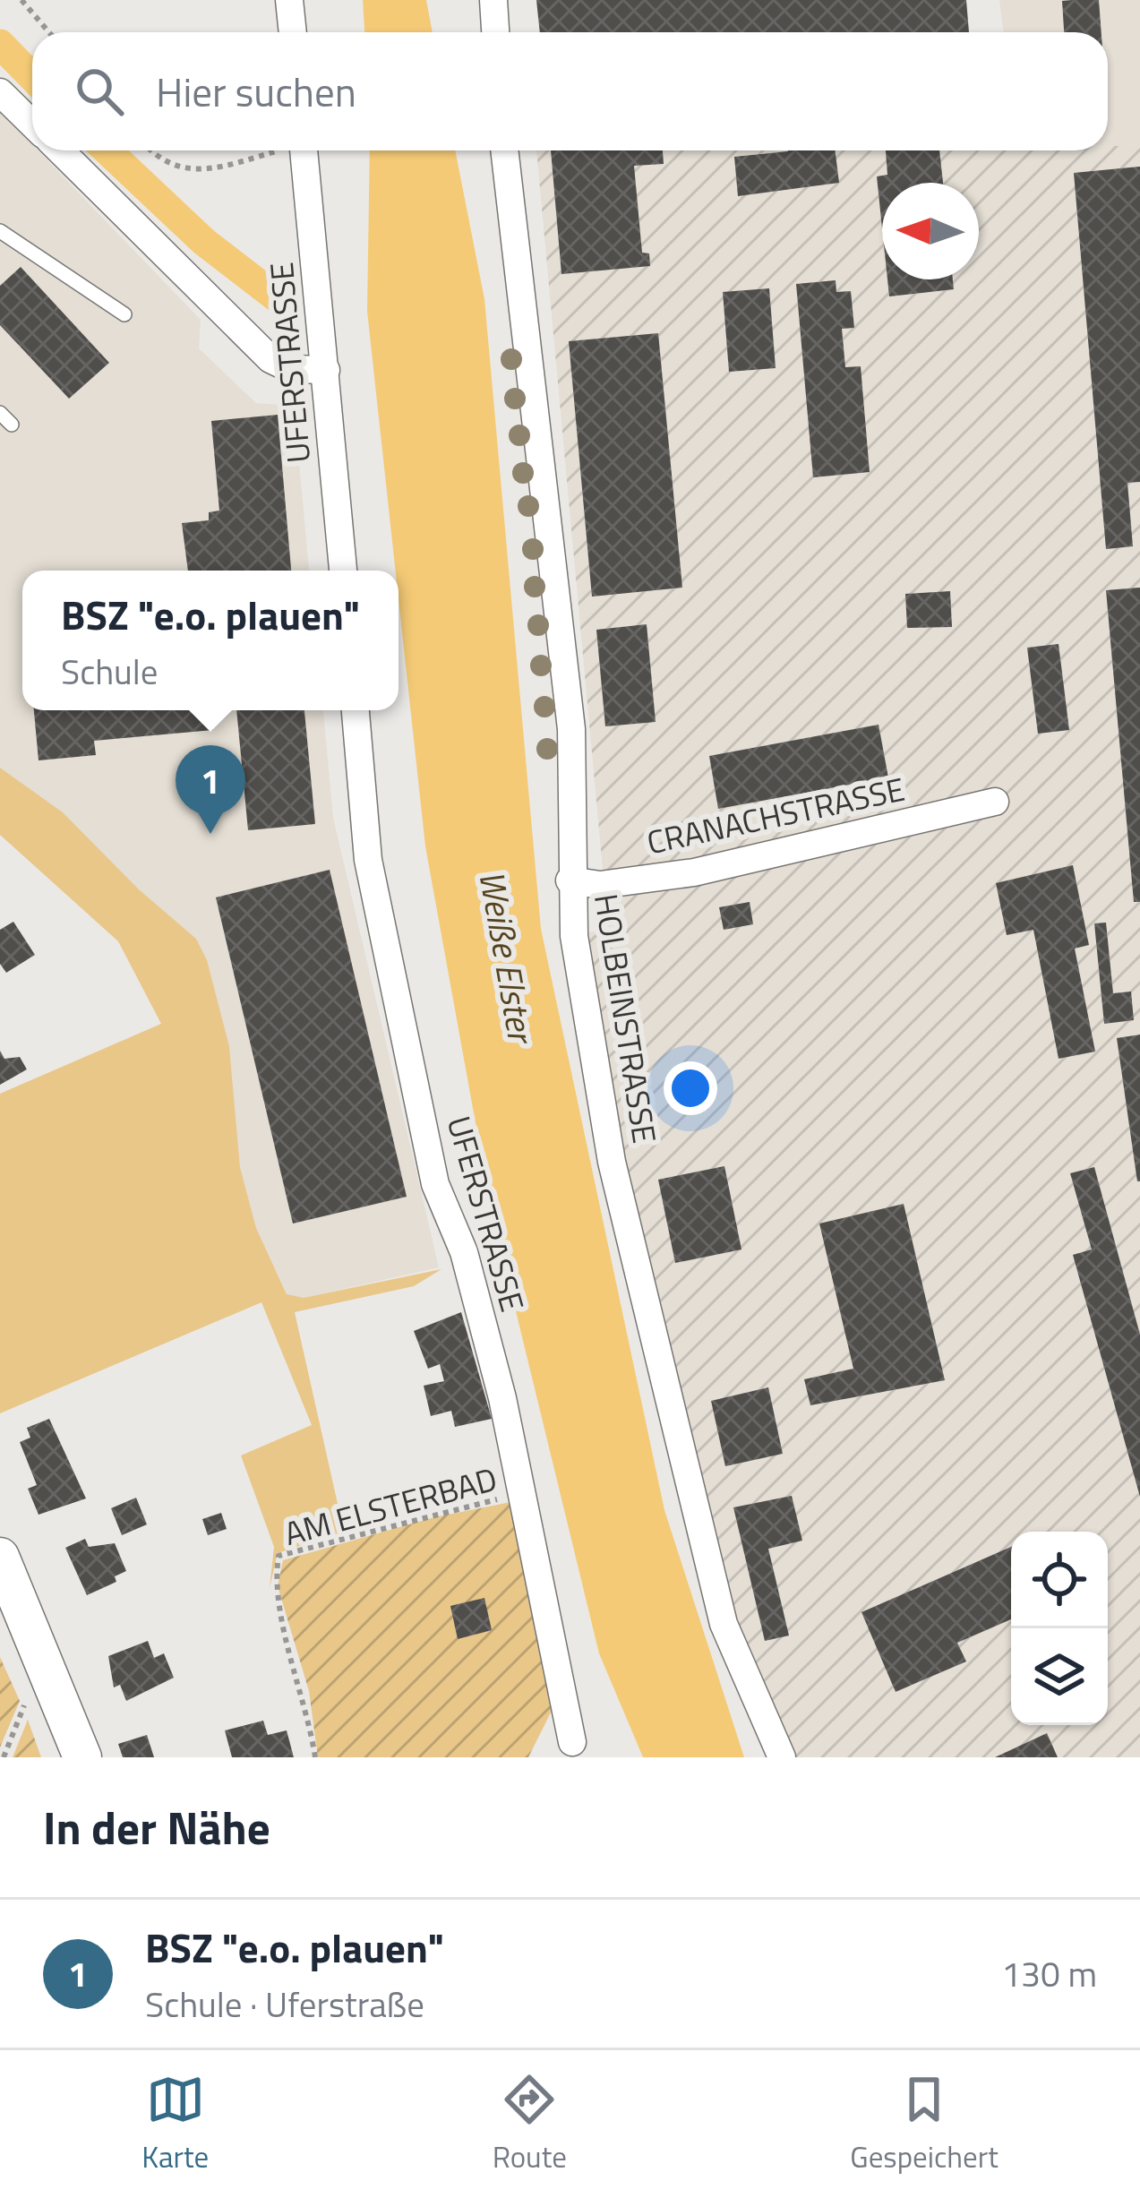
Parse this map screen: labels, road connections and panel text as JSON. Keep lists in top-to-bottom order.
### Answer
{
  "streets": {
    "street": ["UFERSTRASSE", "CRANACHSTRASSE", "HOLBEINSTRASSE"],
    "path": ["AM ELSTERBAD"]
  },
  "crossings": [
    ["UFERSTRASSE", "AM ELSTERBAD"],
    ["CRANACHSTRASSE", "HOLBEINSTRASSE"]
  ],
  "water": ["Weiße Elster"],
  "north": "left",
  "page": {
    "search": "Hier suchen",
    "popup": ["BSZ \"e.o. plauen\"", "Schule"],
    "pins": "1",
    "heading": "In der Nähe",
    "list": [
      {
        "mark": "1",
        "name": "BSZ \"e.o. plauen\"",
        "note": "Schule · Uferstraße",
        "value": "130 m"
      }
    ],
    "nav": ["Karte", "Route", "Gespeichert"]
  }
}
